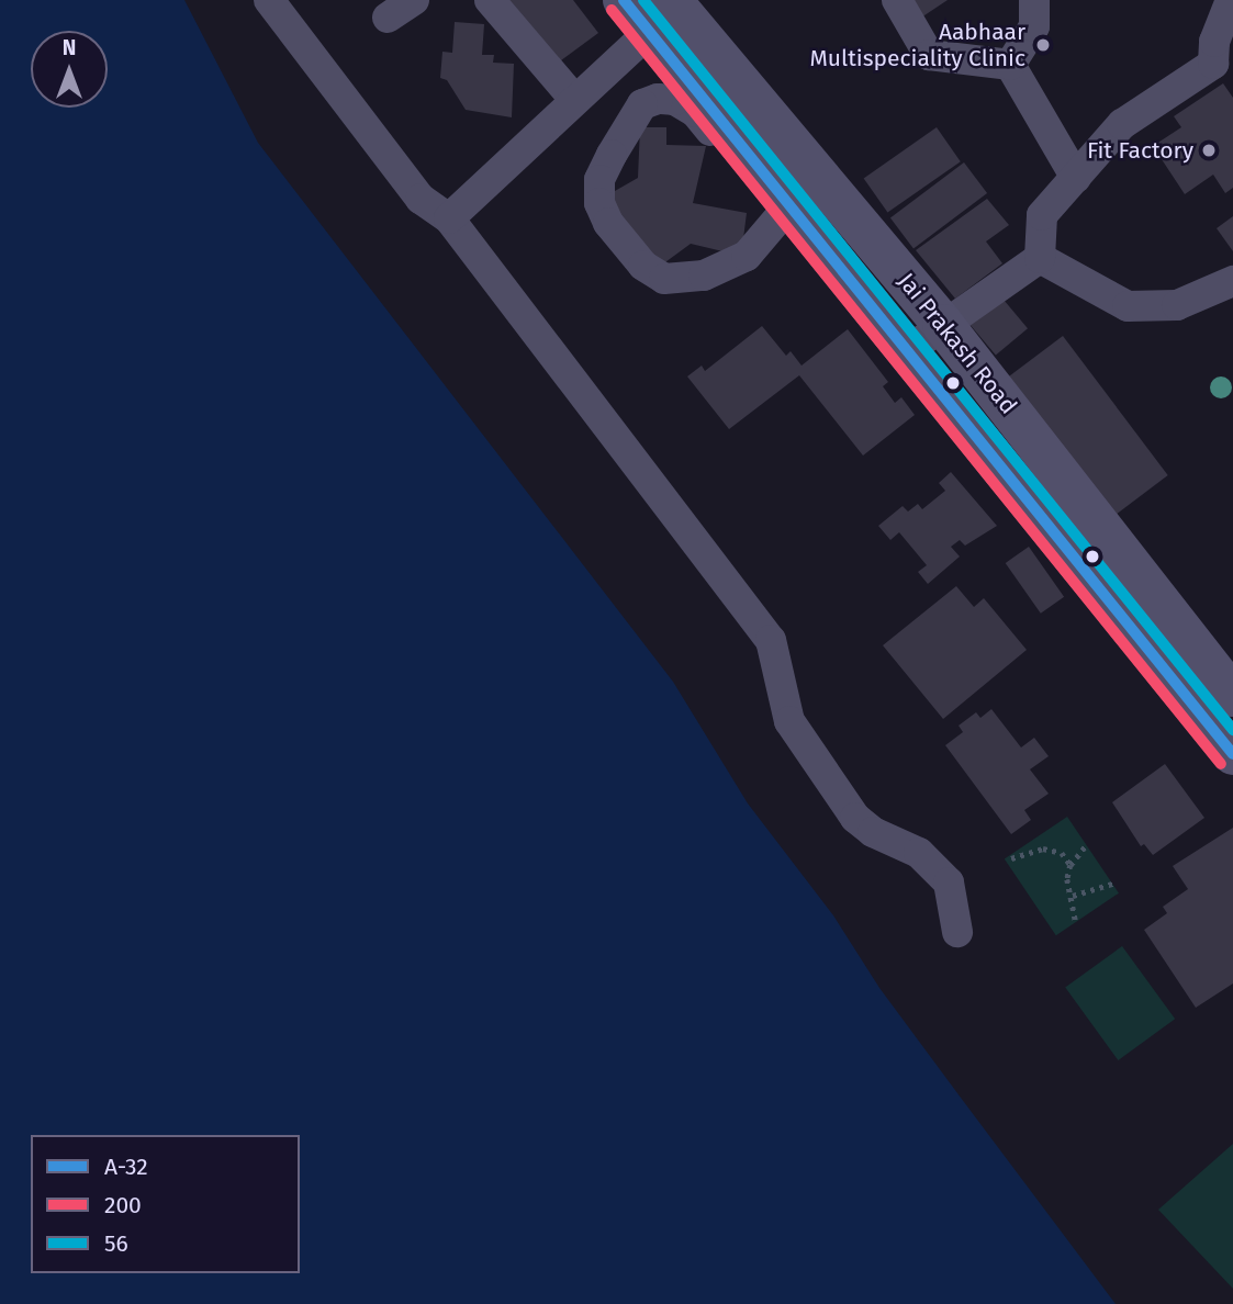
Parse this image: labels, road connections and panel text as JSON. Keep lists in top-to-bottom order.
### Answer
{
  "streets": {
    "main road": ["Jai Prakash Road"]
  },
  "places": ["Aabhaar Multispeciality Clinic", "Fit Factory"],
  "lines": ["transit line A-32", "transit line 56", "transit line 200"],
  "legend": ["A-32", "200", "56"],
  "north": "top"
}
